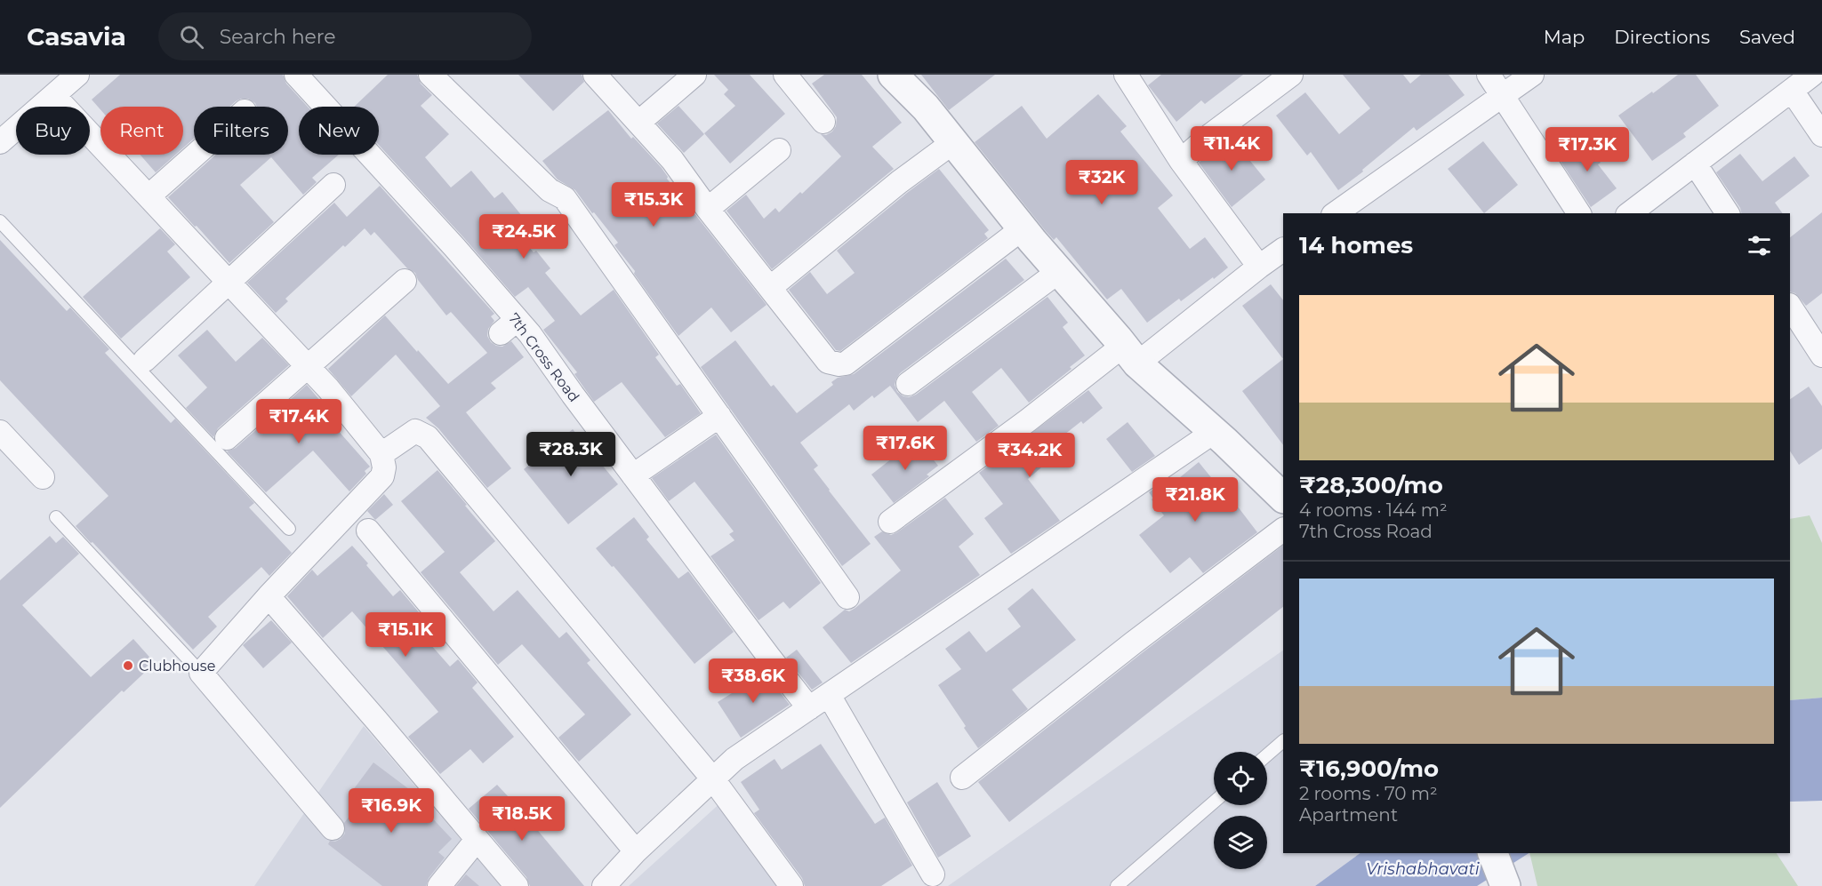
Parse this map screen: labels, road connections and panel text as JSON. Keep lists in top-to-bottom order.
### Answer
{
  "streets": {
    "street": ["7th Cross Road"]
  },
  "water": ["Vrishabhavati"],
  "places": ["Clubhouse"],
  "page": {
    "header": "Casavia",
    "search": "Search here",
    "nav": ["Map", "Directions", "Saved"],
    "chip": [
      "Buy",
      "Rent",
      "Filters",
      "New"
    ],
    "price": [
      "₹11.4K",
      "₹17.3K",
      "₹32K",
      "₹15.3K",
      "₹24.5K",
      "₹17.4K",
      "₹17.6K",
      "₹28.3K",
      "₹34.2K",
      "₹21.8K",
      "₹15.1K",
      "₹38.6K",
      "₹16.9K",
      "₹18.5K"
    ],
    "heading": "14 homes",
    "list": [
      {
        "name": "₹28,300/mo",
        "note": "4 rooms · 144 m² · 7th Cross Road"
      },
      {
        "name": "₹16,900/mo",
        "note": "2 rooms · 70 m² · Apartment"
      }
    ]
  }
}
